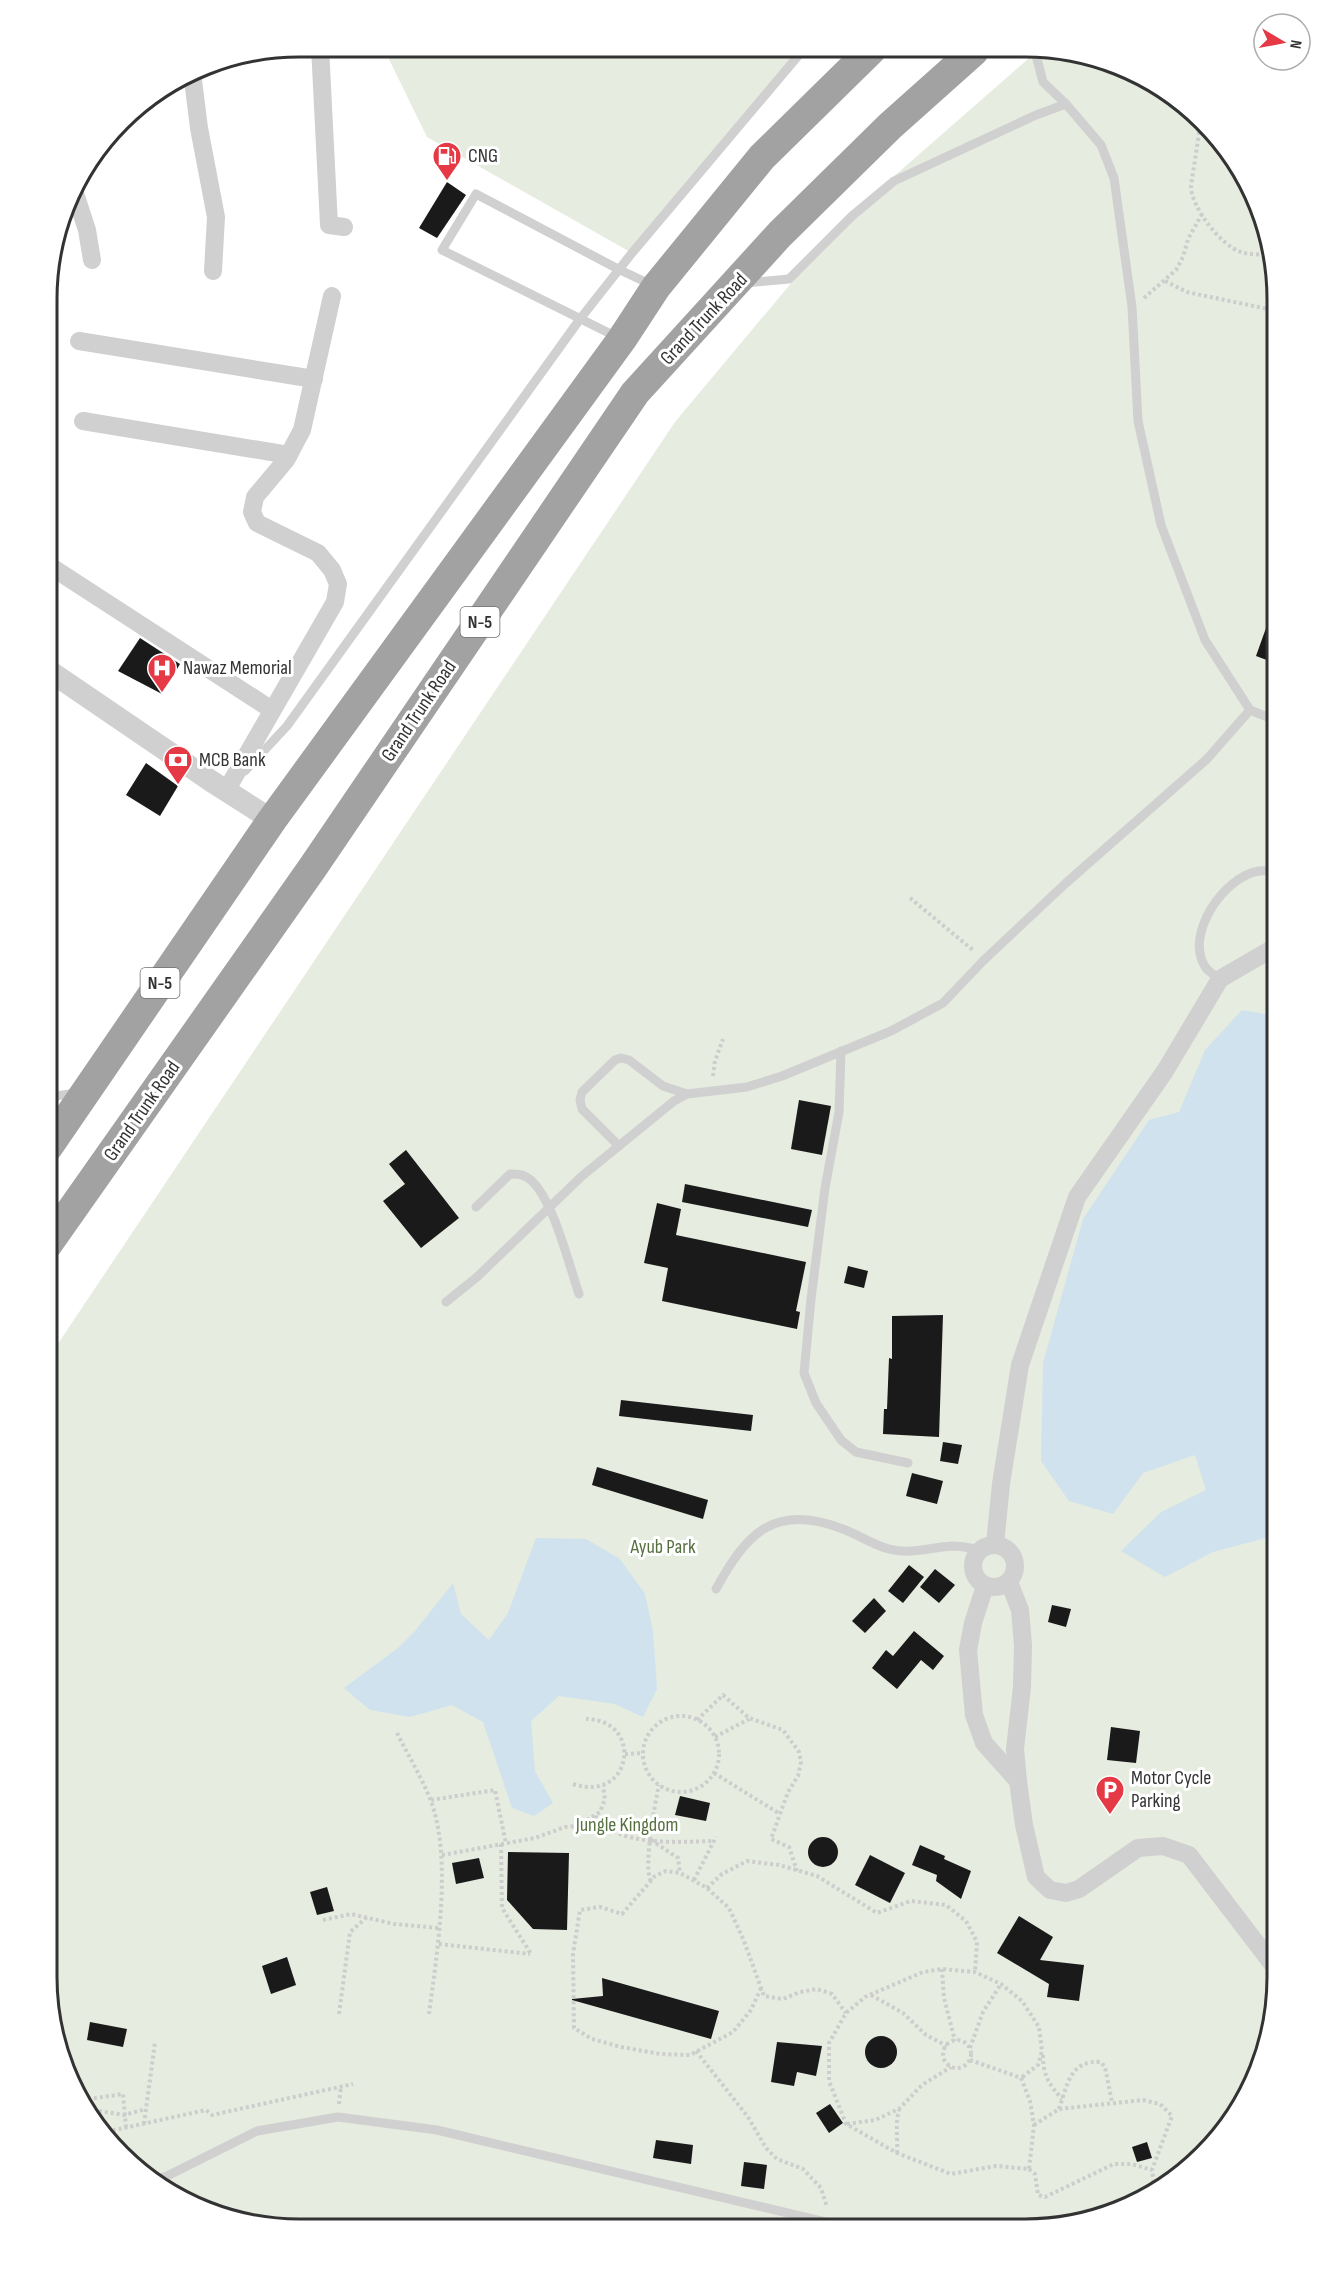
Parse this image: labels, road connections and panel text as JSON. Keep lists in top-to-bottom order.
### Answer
{
  "streets": {
    "highway": ["Grand Trunk Road", "N-5"]
  },
  "parks": ["Ayub Park", "Jungle Kingdom"],
  "places": {
    "fuel station": ["CNG"],
    "hospital": ["Nawaz Memorial"],
    "bank": ["MCB Bank"],
    "parking": ["Motor Cycle Parking"]
  },
  "north": "right"
}
